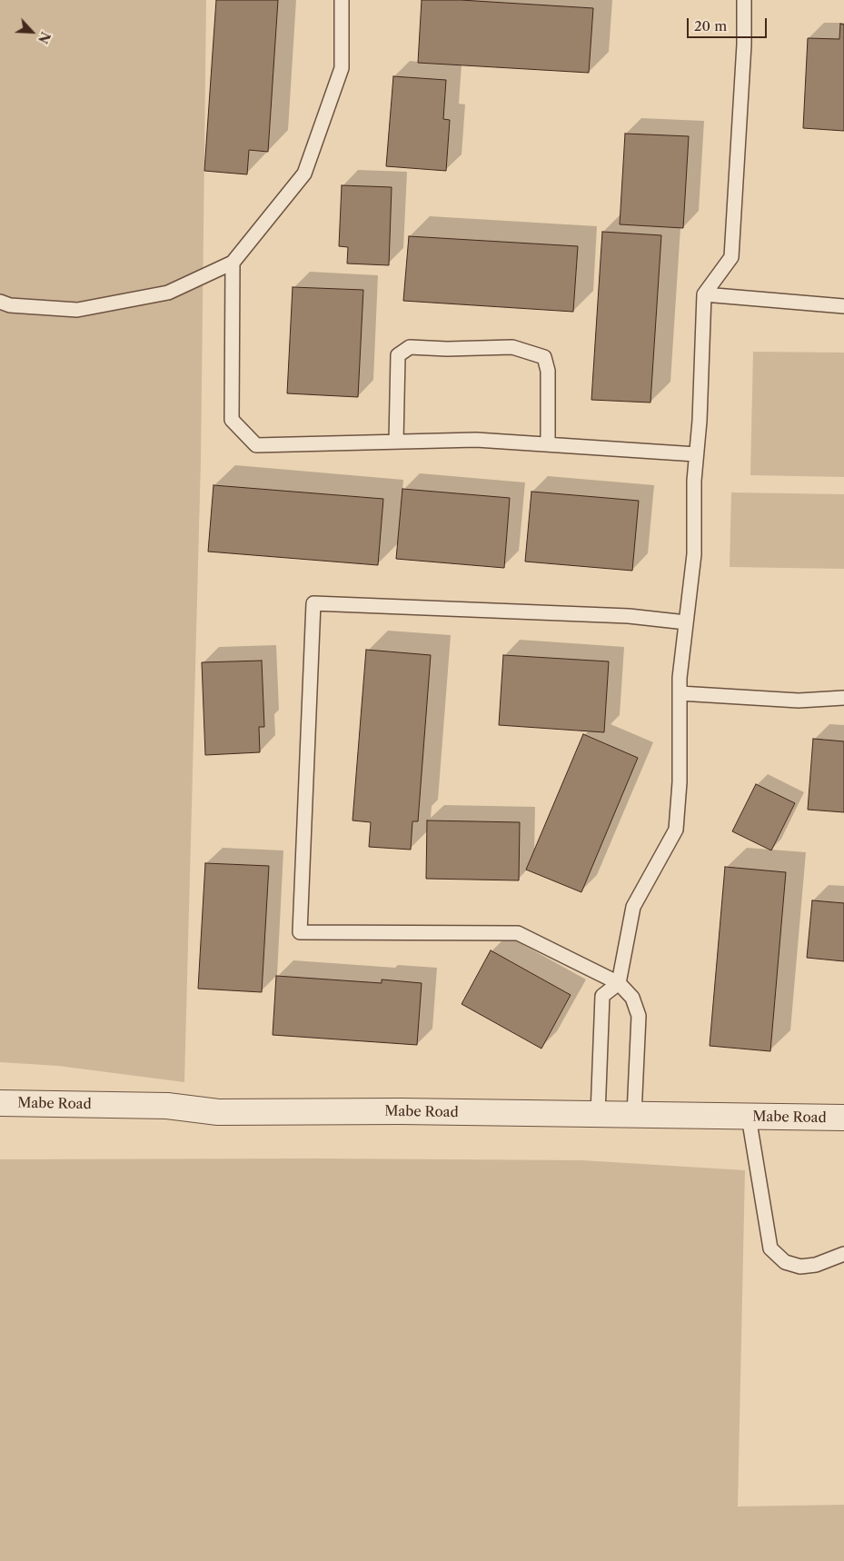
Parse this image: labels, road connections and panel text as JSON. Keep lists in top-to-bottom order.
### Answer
{
  "streets": {
    "street": ["Mabe Road"]
  },
  "scale_bar": "20 m",
  "north": "bottom right"
}
